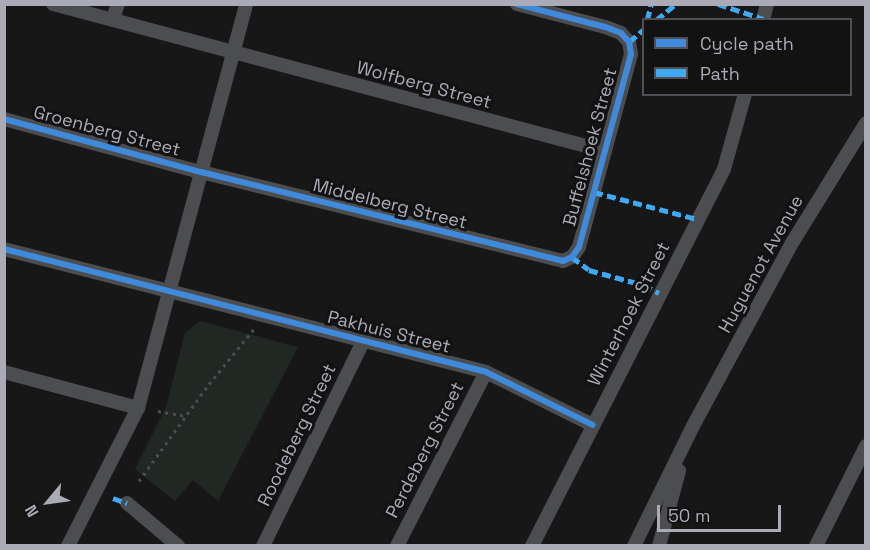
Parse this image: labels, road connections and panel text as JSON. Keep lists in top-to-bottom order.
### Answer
{
  "streets": {
    "street": [
      "Wolfberg Street",
      "Groenberg Street",
      "Buffelshoek Street",
      "Middelberg Street",
      "Huguenot Avenue",
      "Winterhoek Street",
      "Pakhuis Street",
      "Roodeberg Street",
      "Perdeberg Street"
    ]
  },
  "crossings": [
    ["Wolfberg Street", "Buffelshoek Street"],
    ["Groenberg Street", "Middelberg Street"],
    ["Buffelshoek Street", "Middelberg Street"],
    ["Winterhoek Street", "Pakhuis Street"],
    ["Pakhuis Street", "Roodeberg Street"],
    ["Pakhuis Street", "Perdeberg Street"]
  ],
  "legend": ["Cycle path", "Path"],
  "scale_bar": "50 m",
  "north": "bottom left"
}
